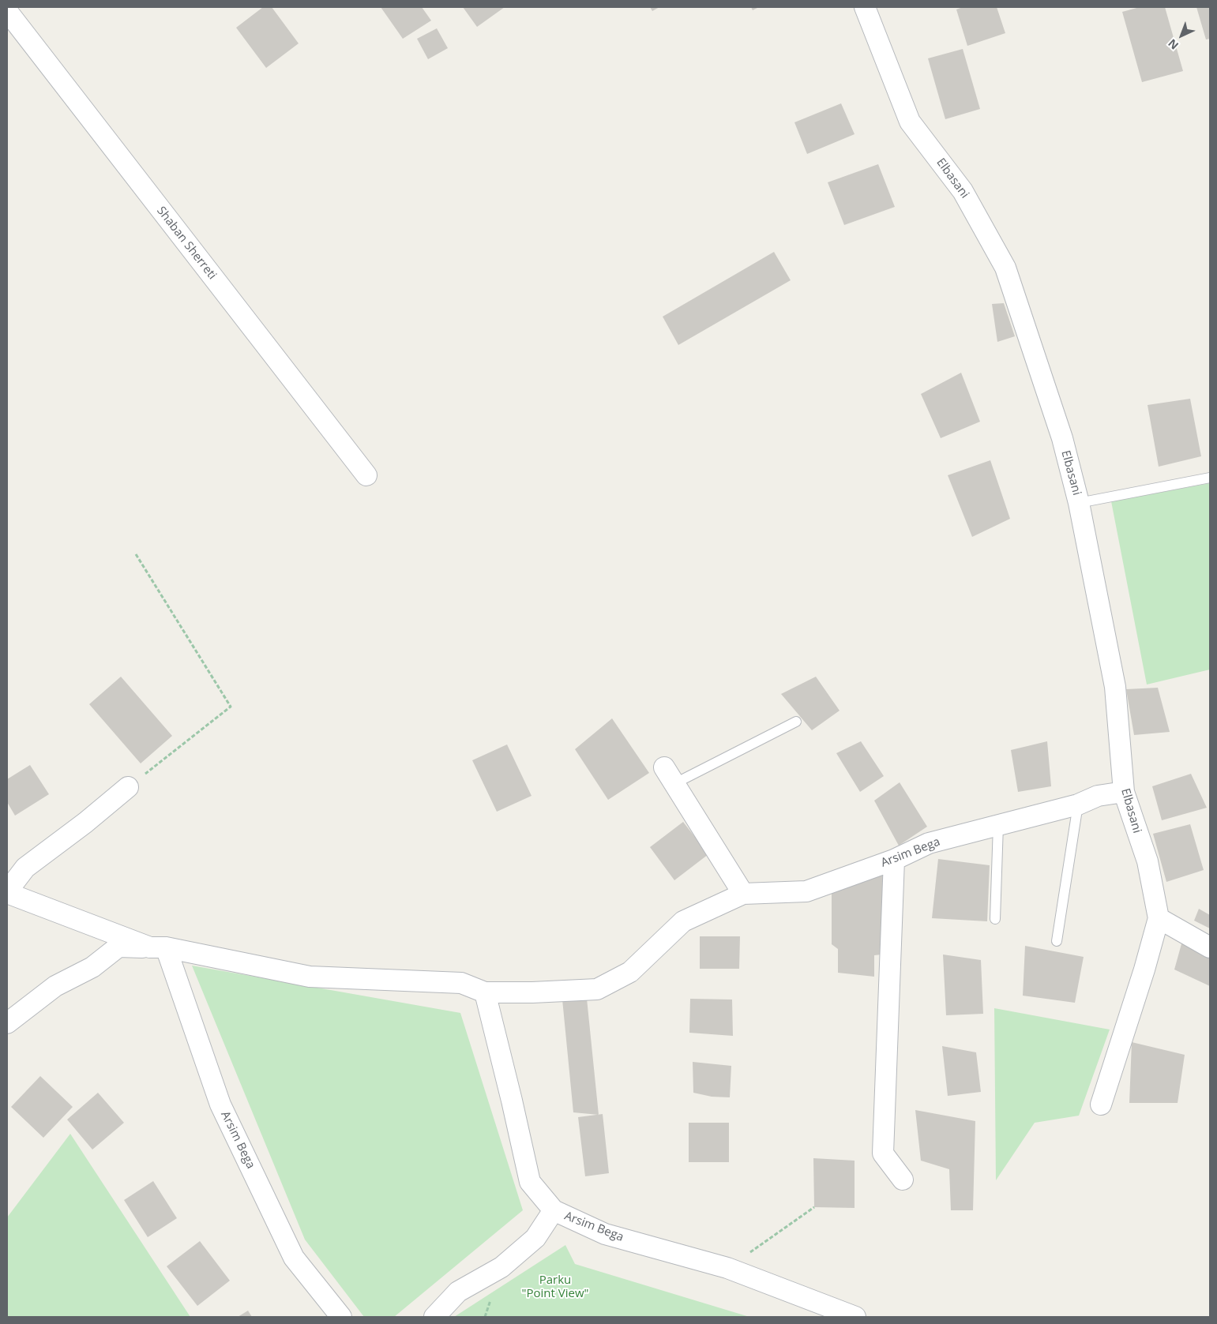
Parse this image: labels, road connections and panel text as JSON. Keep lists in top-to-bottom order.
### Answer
{
  "streets": {
    "street": ["Elbasani", "Shaban Sherreti", "Arsim Bega"]
  },
  "crossings": [
    ["Elbasani", "Arsim Bega"]
  ],
  "parks": ["Parku \"Point View\""],
  "north": "bottom left"
}
